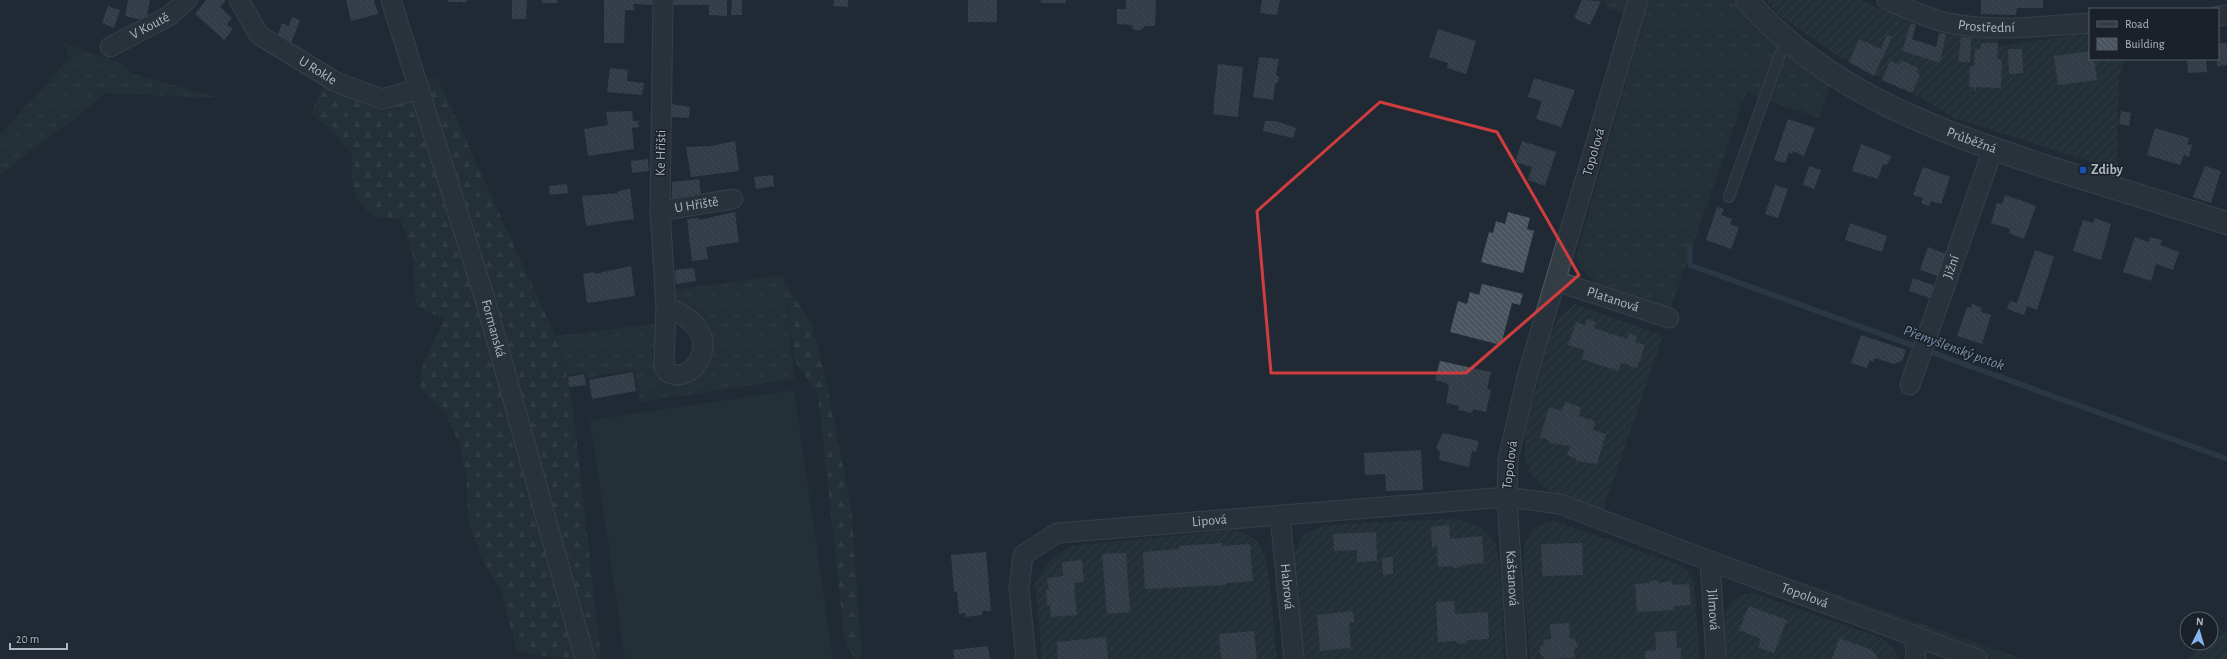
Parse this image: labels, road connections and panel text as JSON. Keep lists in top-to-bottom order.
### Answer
{
  "streets": {
    "street": [
      "V Koutě",
      "Prostřední",
      "U Rokle",
      "Průběžná",
      "Topolová",
      "Ke Hřišti",
      "U Hřiště",
      "Jižní",
      "Platanová",
      "Formanská",
      "Lipová",
      "Kaštanová",
      "Habrová",
      "Jilmová"
    ]
  },
  "crossings": [
    ["U Rokle", "Formanská"],
    ["Průběžná", "Jižní"],
    ["Topolová", "Platanová"],
    ["Topolová", "Lipová"],
    ["Topolová", "Kaštanová"],
    ["Topolová", "Jilmová"],
    ["Ke Hřišti", "U Hřiště"],
    ["Lipová", "Kaštanová"],
    ["Lipová", "Habrová"]
  ],
  "water": ["Přemyšlenský potok"],
  "places": {
    "transit": ["Zdiby"]
  },
  "legend": ["Road", "Building"],
  "scale_bar": "20 m",
  "north": "top"
}
